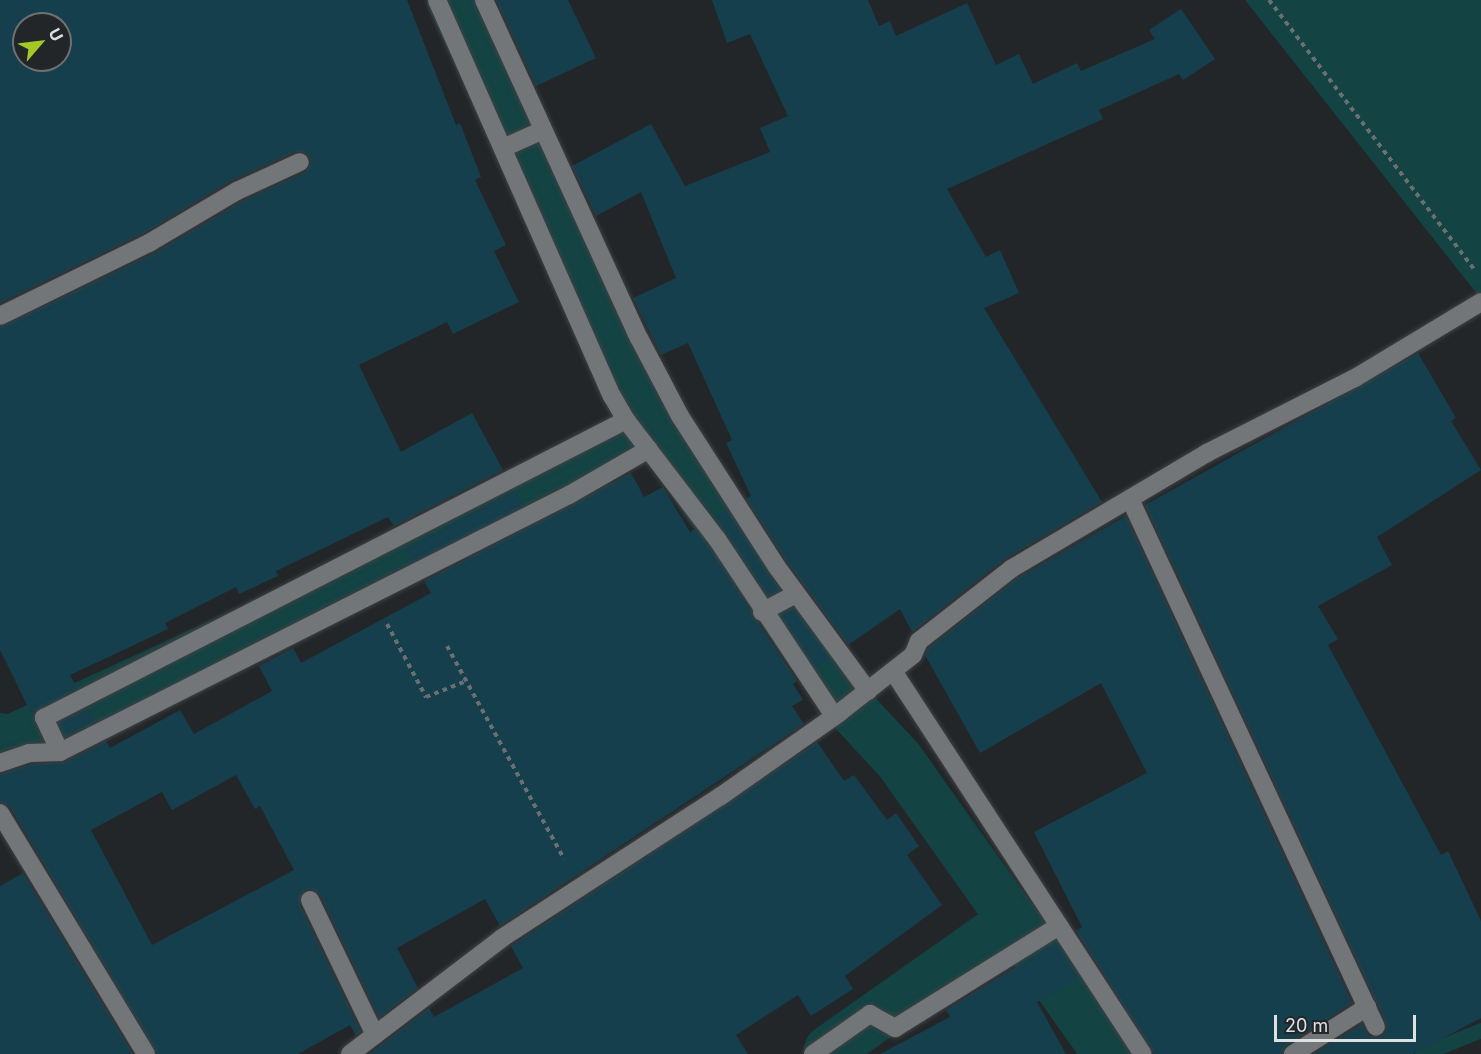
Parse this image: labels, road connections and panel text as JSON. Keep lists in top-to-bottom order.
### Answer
{
  "scale_bar": "20 m",
  "north": "top right"
}
